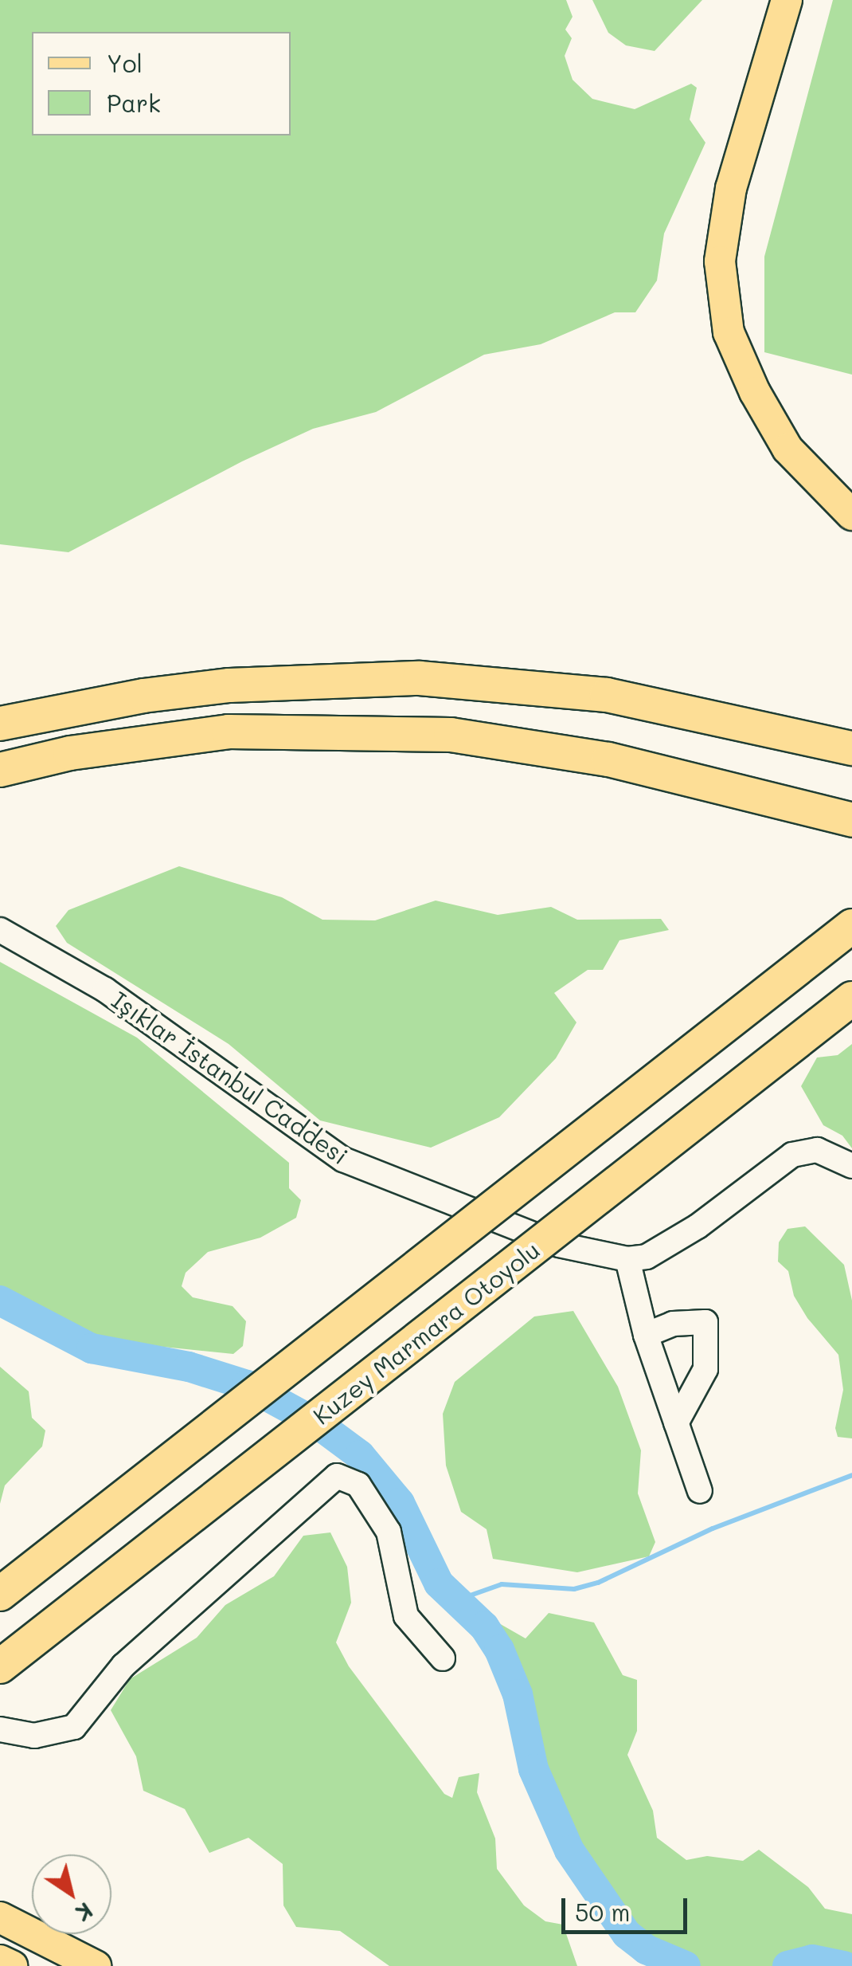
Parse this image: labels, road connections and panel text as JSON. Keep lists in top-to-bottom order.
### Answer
{
  "streets": {
    "highway": ["Kuzey Marmara Otoyolu"],
    "street": ["Işıklar İstanbul Caddesi"]
  },
  "legend": ["Yol", "Park"],
  "scale_bar": "50 m",
  "north": "bottom right"
}
